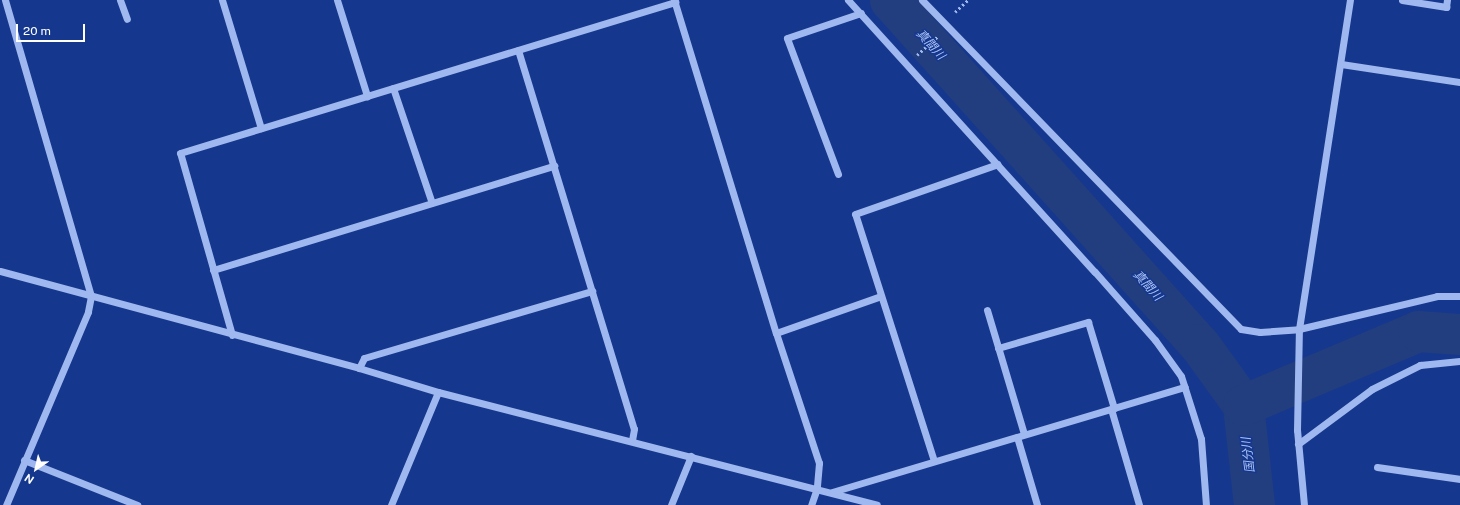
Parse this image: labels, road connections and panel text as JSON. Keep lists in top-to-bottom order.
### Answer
{
  "water": ["真間川", "国分川"],
  "scale_bar": "20 m",
  "north": "bottom left"
}
